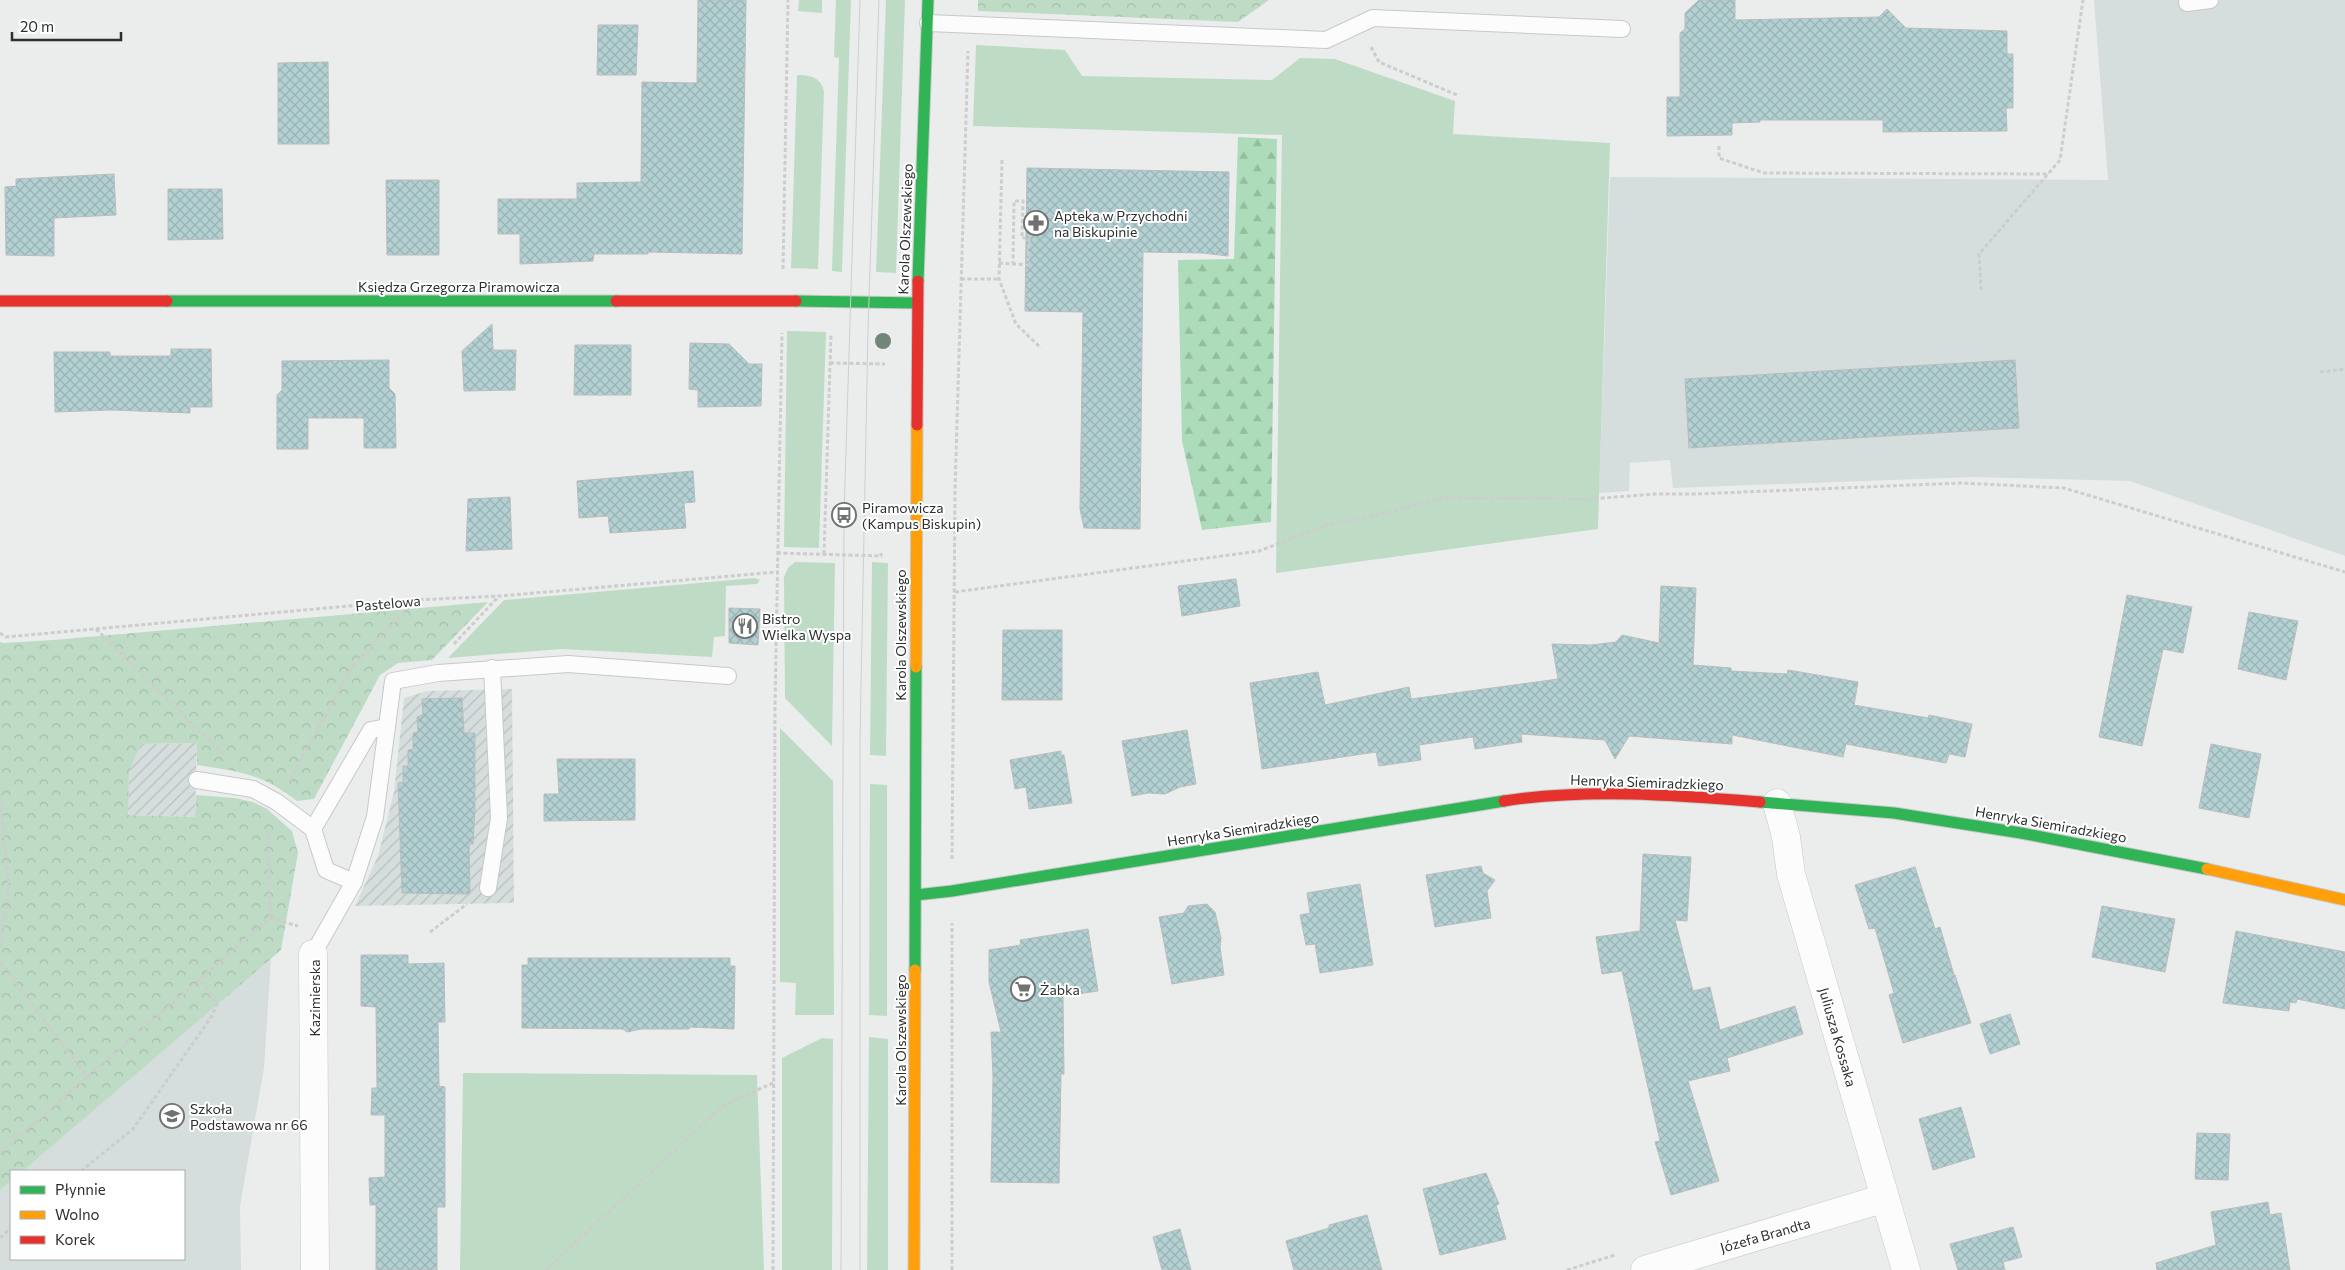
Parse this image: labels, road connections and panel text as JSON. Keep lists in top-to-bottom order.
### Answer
{
  "streets": {
    "street": [
      "Karola Olszewskiego",
      "Księdza Grzegorza Piramowicza",
      "Henryka Siemiradzkiego",
      "Kazimierska",
      "Juliusza Kossaka",
      "Józefa Brandta"
    ],
    "path": ["Pastelowa"]
  },
  "crossings": [
    ["Karola Olszewskiego", "Księdza Grzegorza Piramowicza"],
    ["Karola Olszewskiego", "Henryka Siemiradzkiego"],
    ["Henryka Siemiradzkiego", "Juliusza Kossaka"],
    ["Juliusza Kossaka", "Józefa Brandta"]
  ],
  "places": {
    "pharmacy": ["Apteka w Przychodni na Biskupinie"],
    "bus stop": ["Piramowicza (Kampus Biskupin)"],
    "restaurant": ["Bistro Wielka Wyspa"],
    "supermarket": ["Żabka"],
    "school or university": ["Szkoła Podstawowa nr 66"]
  },
  "legend": ["Płynnie", "Wolno", "Korek"],
  "scale_bar": "20 m"
}
